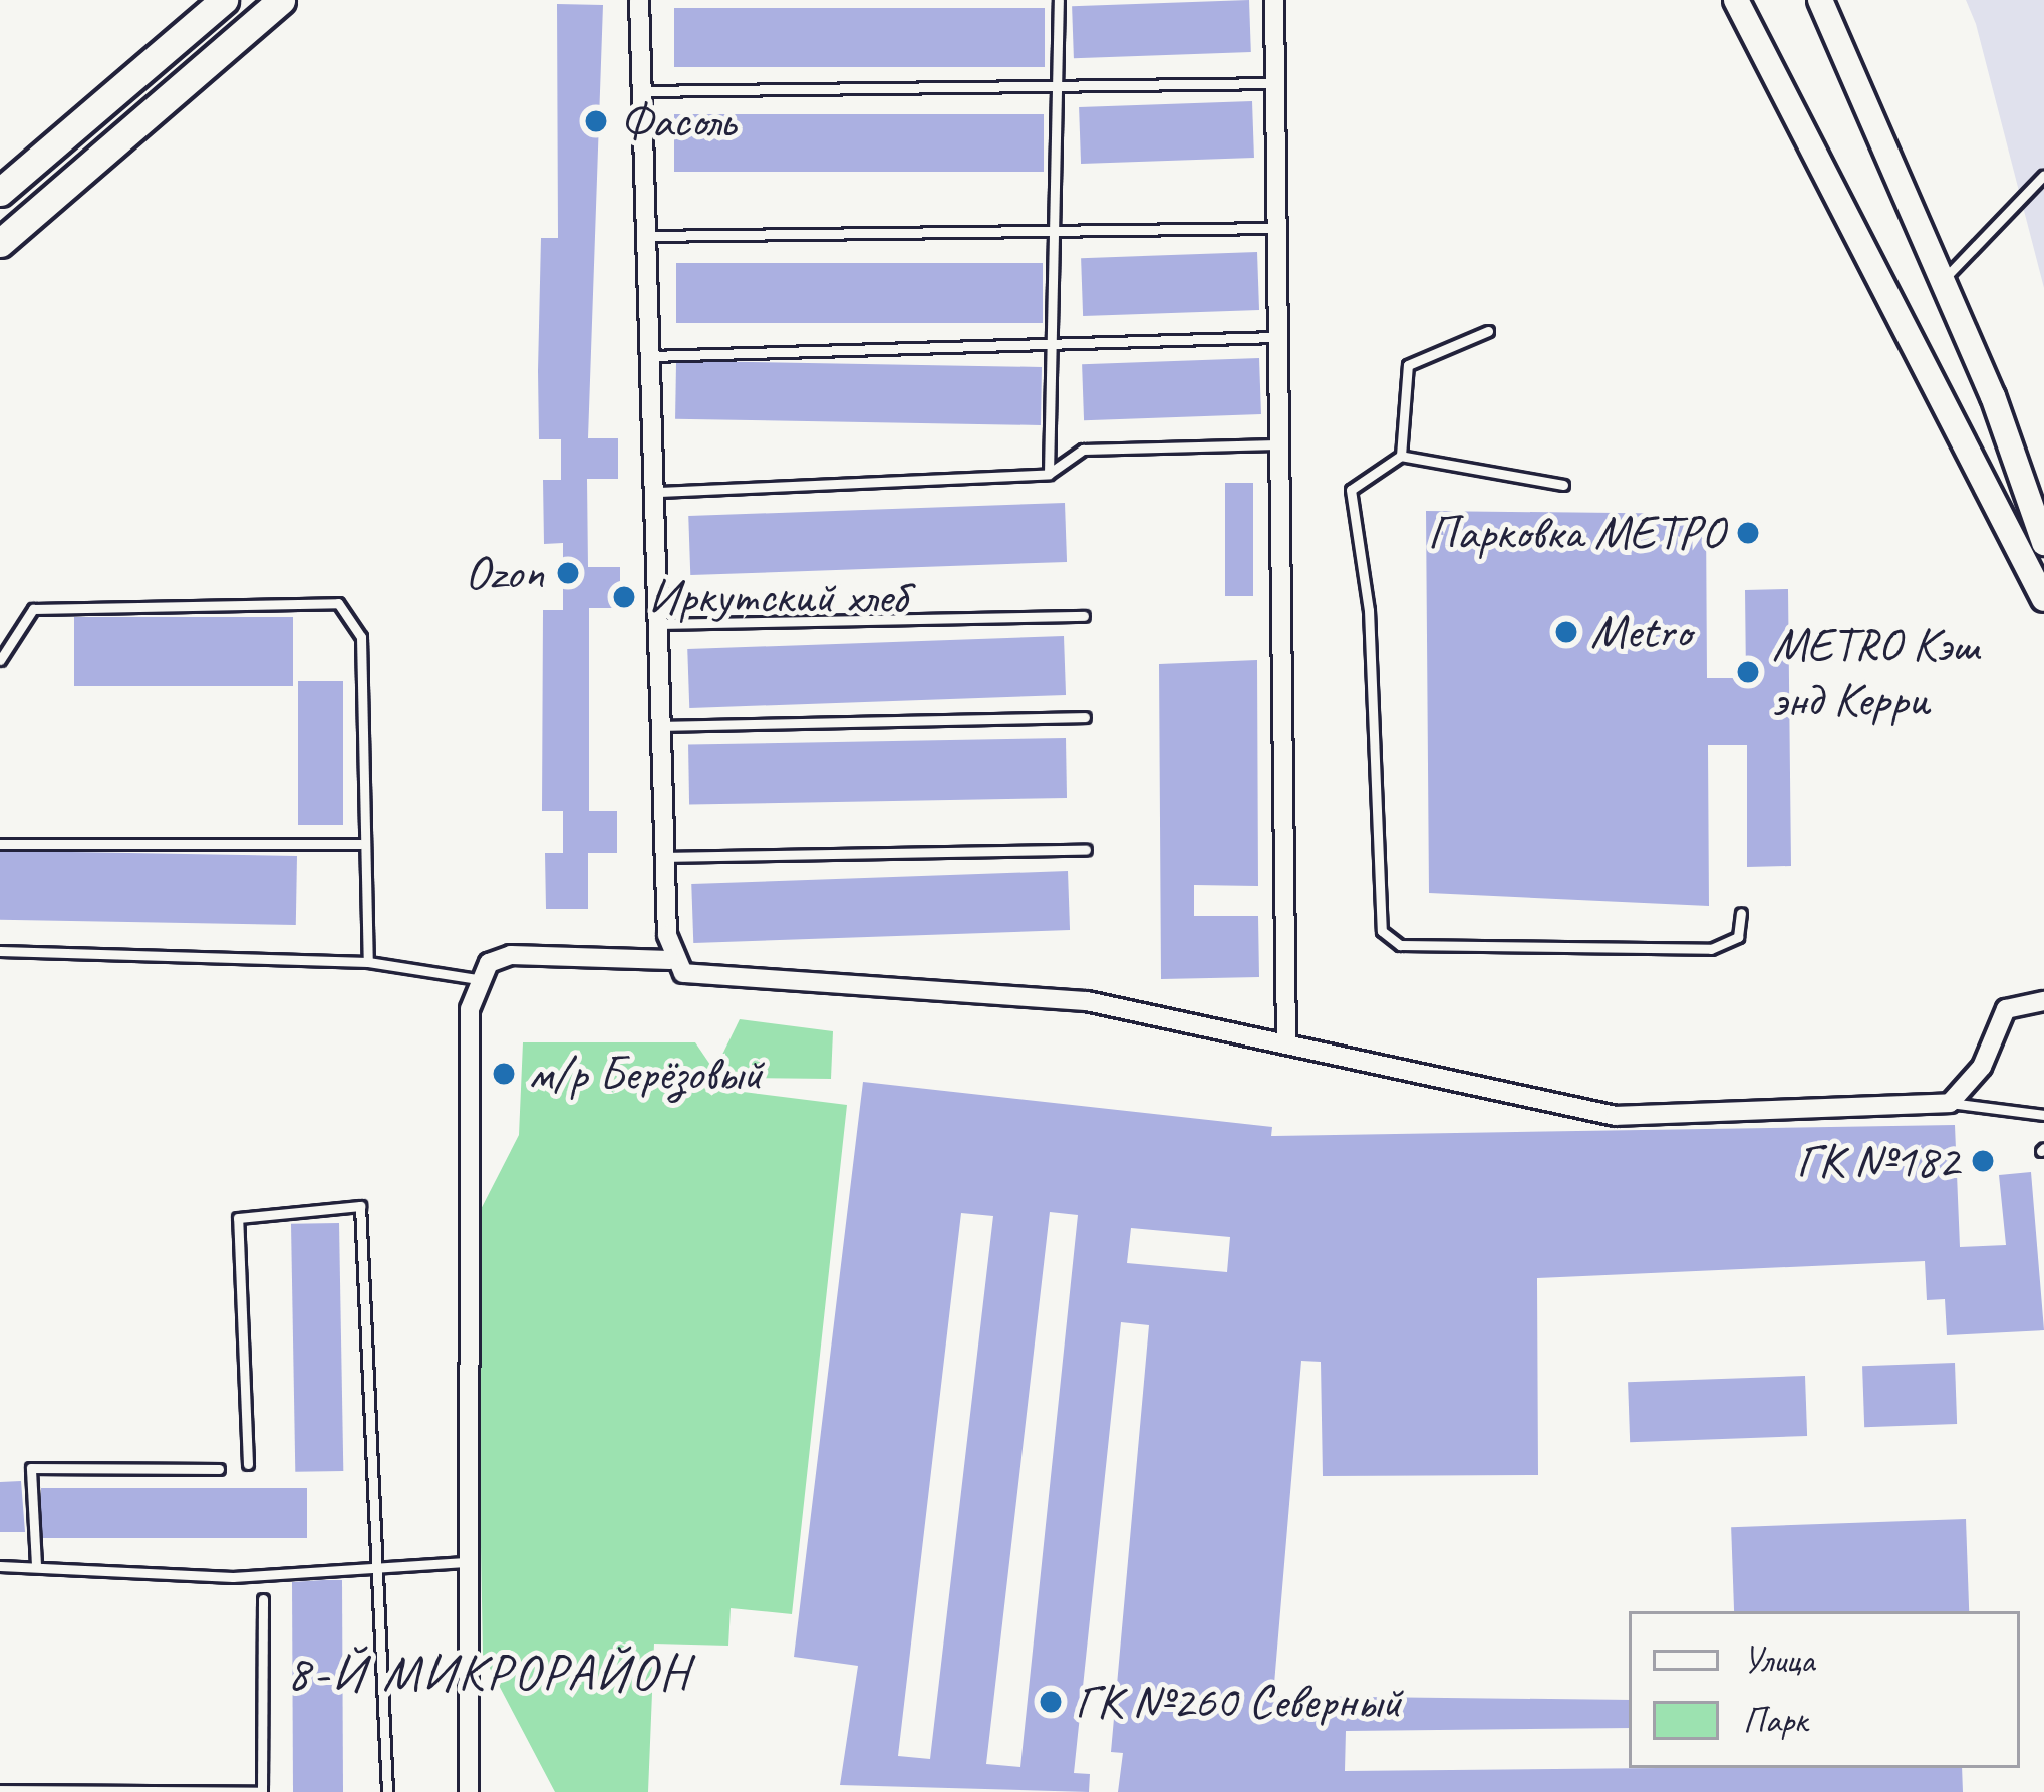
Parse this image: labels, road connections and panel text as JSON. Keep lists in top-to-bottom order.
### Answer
{
  "districts": ["8-Й МИКРОРАЙОН"],
  "places": [
    "Фасоль",
    "Парковка МЕТРО",
    "Ozon",
    "Иркутский хлеб",
    "Metro",
    "METRO Кэш энд Керри",
    "м/р Берёзовый",
    "ГК №182",
    "ГК №260 Северный"
  ],
  "legend": ["Улица", "Парк"]
}
